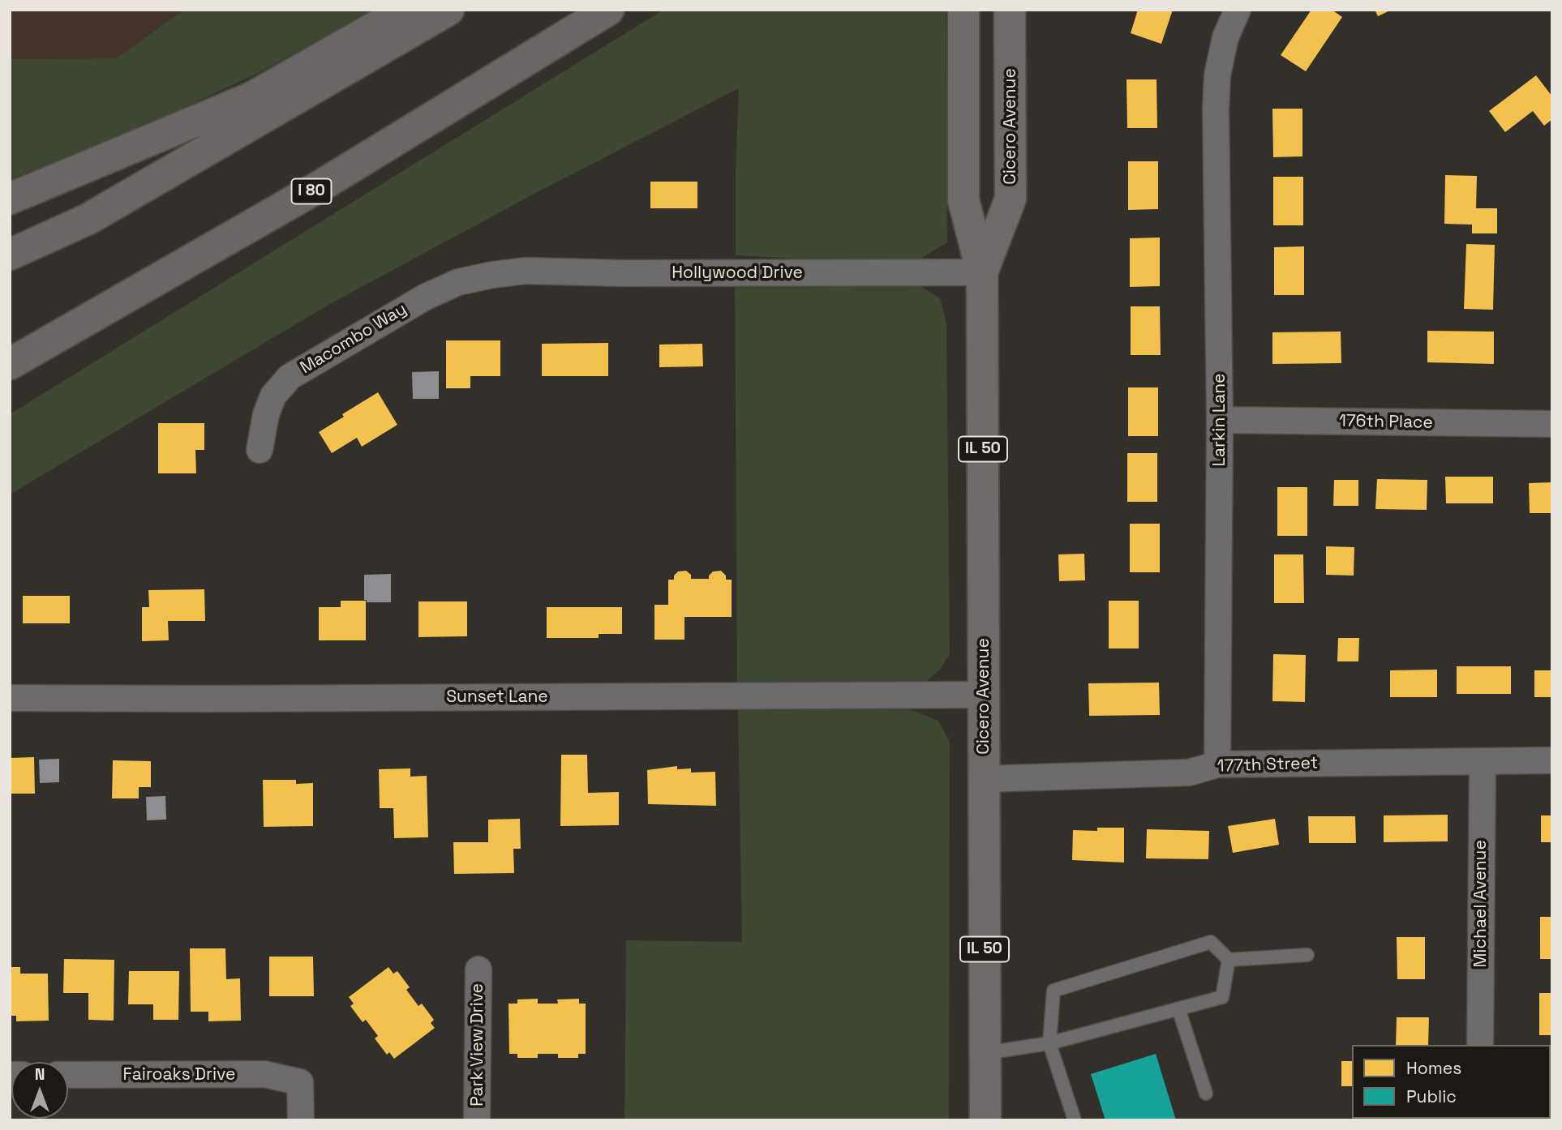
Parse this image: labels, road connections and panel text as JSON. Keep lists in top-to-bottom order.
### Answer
{
  "streets": {
    "highway": ["I 80"],
    "main road": ["Cicero Avenue", "IL 50"],
    "street": [
      "Hollywood Drive",
      "Macombo Way",
      "Larkin Lane",
      "176th Place",
      "Sunset Lane",
      "177th Street",
      "Michael Avenue",
      "Park View Drive",
      "Fairoaks Drive"
    ]
  },
  "crossings": [
    ["Cicero Avenue", "Hollywood Drive"],
    ["Cicero Avenue", "Sunset Lane"],
    ["Cicero Avenue", "177th Street"],
    ["Hollywood Drive", "Macombo Way"],
    ["Larkin Lane", "176th Place"],
    ["Larkin Lane", "177th Street"],
    ["177th Street", "Michael Avenue"]
  ],
  "legend": ["Homes", "Public"],
  "north": "top"
}
